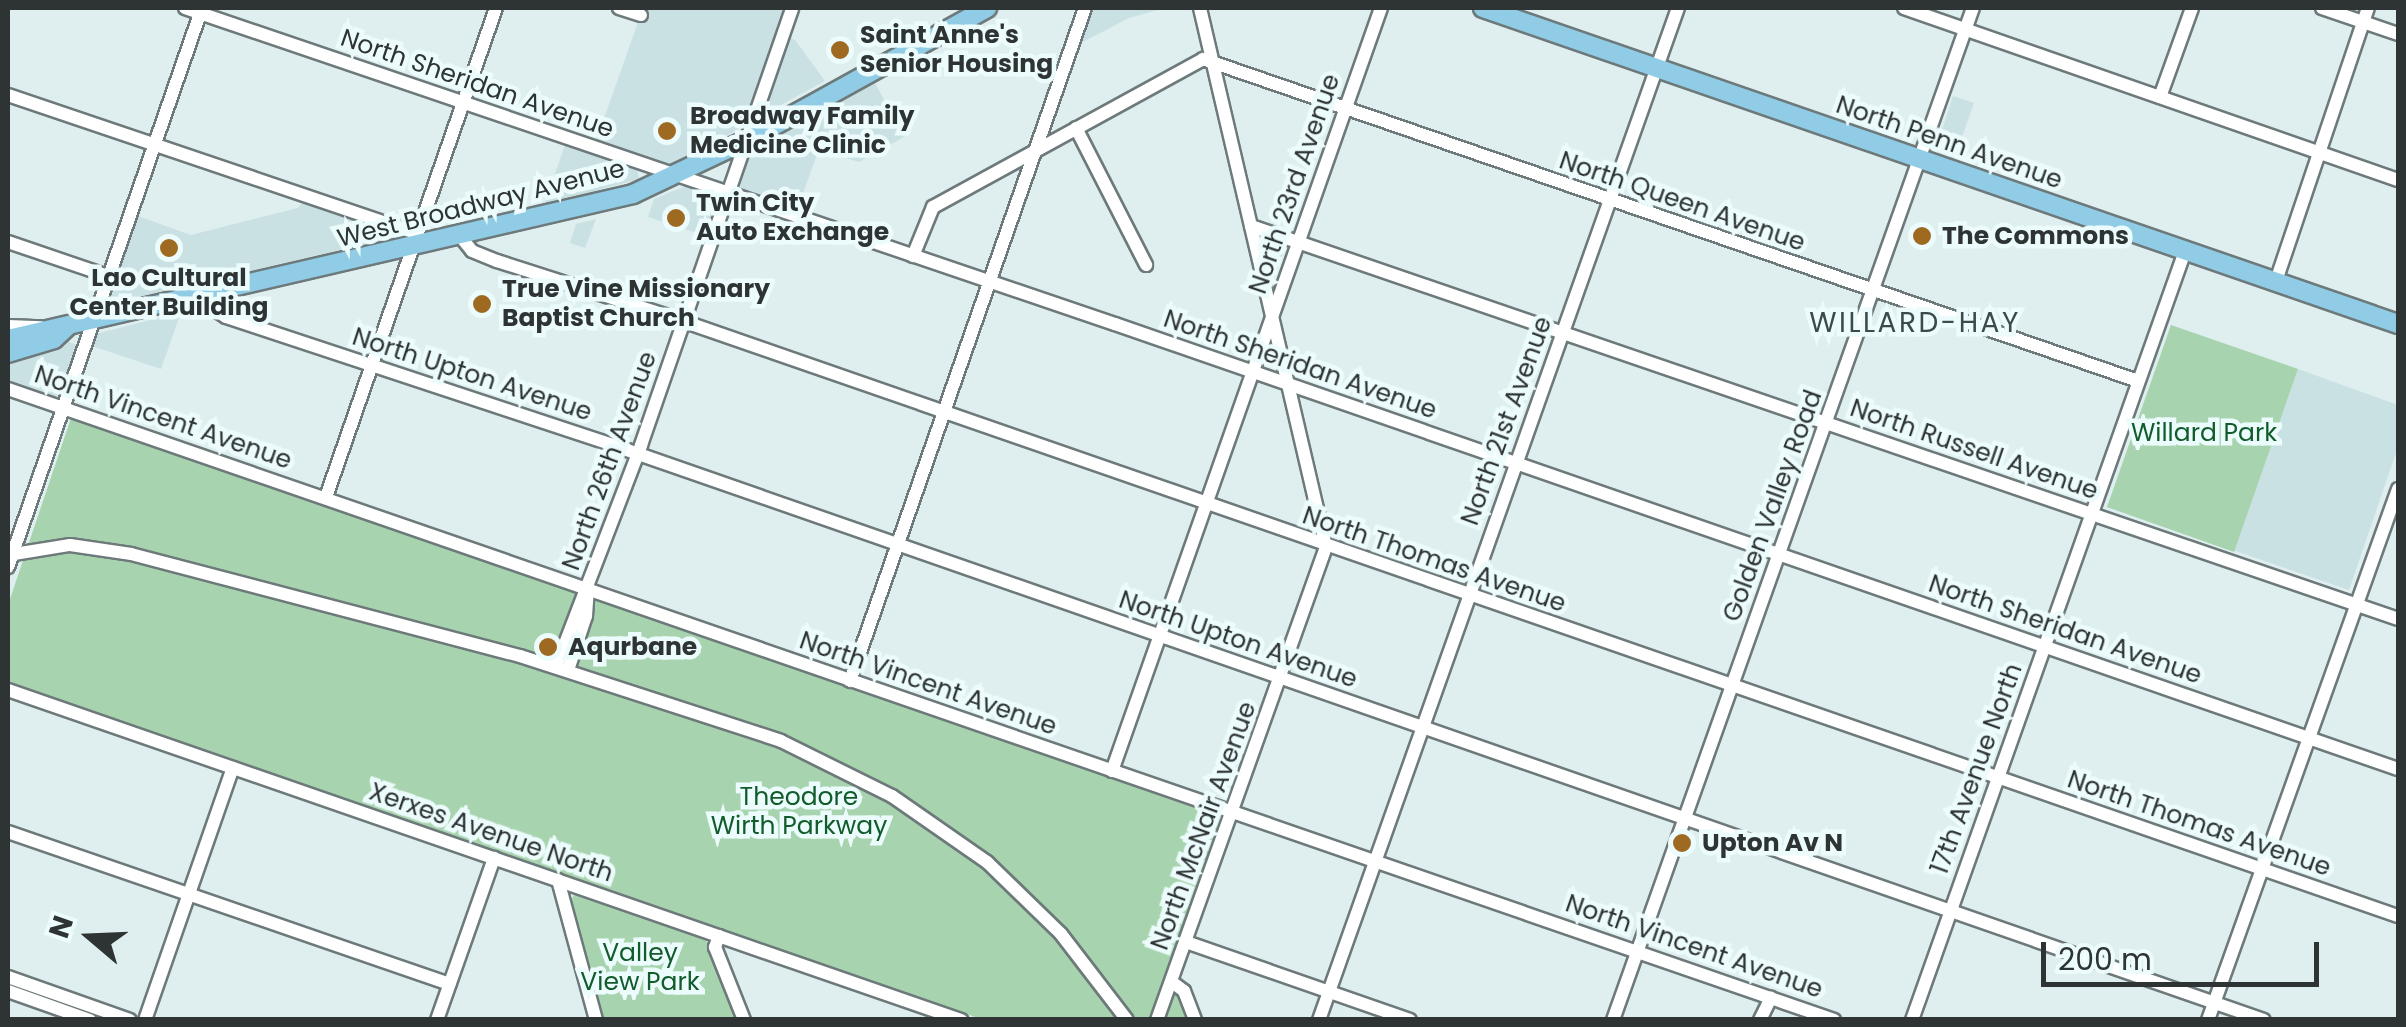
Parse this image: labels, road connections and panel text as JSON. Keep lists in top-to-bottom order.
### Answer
{
  "streets": {
    "main road": ["North Penn Avenue", "West Broadway Avenue"],
    "street": [
      "North Sheridan Avenue",
      "North 23rd Avenue",
      "North Queen Avenue",
      "North Upton Avenue",
      "North Vincent Avenue",
      "North 21st Avenue",
      "North Russell Avenue",
      "North 26th Avenue",
      "Golden Valley Road",
      "North Thomas Avenue",
      "17th Avenue North",
      "North McNair Avenue",
      "Xerxes Avenue North"
    ]
  },
  "crossings": [
    ["North Sheridan Avenue", "North 23rd Avenue"],
    ["North Sheridan Avenue", "West Broadway Avenue"],
    ["North Sheridan Avenue", "North 21st Avenue"],
    ["North Sheridan Avenue", "North 26th Avenue"],
    ["North Sheridan Avenue", "Golden Valley Road"],
    ["North Sheridan Avenue", "17th Avenue North"],
    ["North Penn Avenue", "North 21st Avenue"],
    ["North Penn Avenue", "Golden Valley Road"],
    ["North Penn Avenue", "17th Avenue North"],
    ["North 23rd Avenue", "North Queen Avenue"],
    ["North 23rd Avenue", "North Upton Avenue"],
    ["North 23rd Avenue", "North Vincent Avenue"],
    ["North 23rd Avenue", "North Russell Avenue"],
    ["North 23rd Avenue", "North Thomas Avenue"],
    ["North Queen Avenue", "North 21st Avenue"],
    ["North Queen Avenue", "Golden Valley Road"],
    ["North Queen Avenue", "17th Avenue North"],
    ["West Broadway Avenue", "North Upton Avenue"],
    ["West Broadway Avenue", "North 26th Avenue"],
    ["West Broadway Avenue", "North Thomas Avenue"],
    ["North Upton Avenue", "North 21st Avenue"],
    ["North Upton Avenue", "North 26th Avenue"],
    ["North Upton Avenue", "Golden Valley Road"],
    ["North Upton Avenue", "17th Avenue North"],
    ["North Upton Avenue", "North McNair Avenue"],
    ["North Vincent Avenue", "North 21st Avenue"],
    ["North Vincent Avenue", "North 26th Avenue"],
    ["North Vincent Avenue", "Golden Valley Road"],
    ["North Vincent Avenue", "North McNair Avenue"],
    ["North 21st Avenue", "North Russell Avenue"],
    ["North 21st Avenue", "North Thomas Avenue"],
    ["North Russell Avenue", "Golden Valley Road"],
    ["North Russell Avenue", "17th Avenue North"],
    ["North 26th Avenue", "North Thomas Avenue"],
    ["Golden Valley Road", "North Thomas Avenue"],
    ["North Thomas Avenue", "17th Avenue North"],
    ["North Thomas Avenue", "North McNair Avenue"]
  ],
  "districts": ["WILLARD-HAY"],
  "parks": ["Willard Park", "Theodore Wirth Parkway", "Valley View Park"],
  "places": [
    "Saint Anne's Senior Housing",
    "Broadway Family Medicine Clinic",
    "Twin City Auto Exchange",
    "The Commons",
    "Lao Cultural Center Building",
    "True Vine Missionary Baptist Church",
    "Aqurbane",
    "Upton Av N"
  ],
  "scale_bar": "200 m",
  "north": "left"
}
